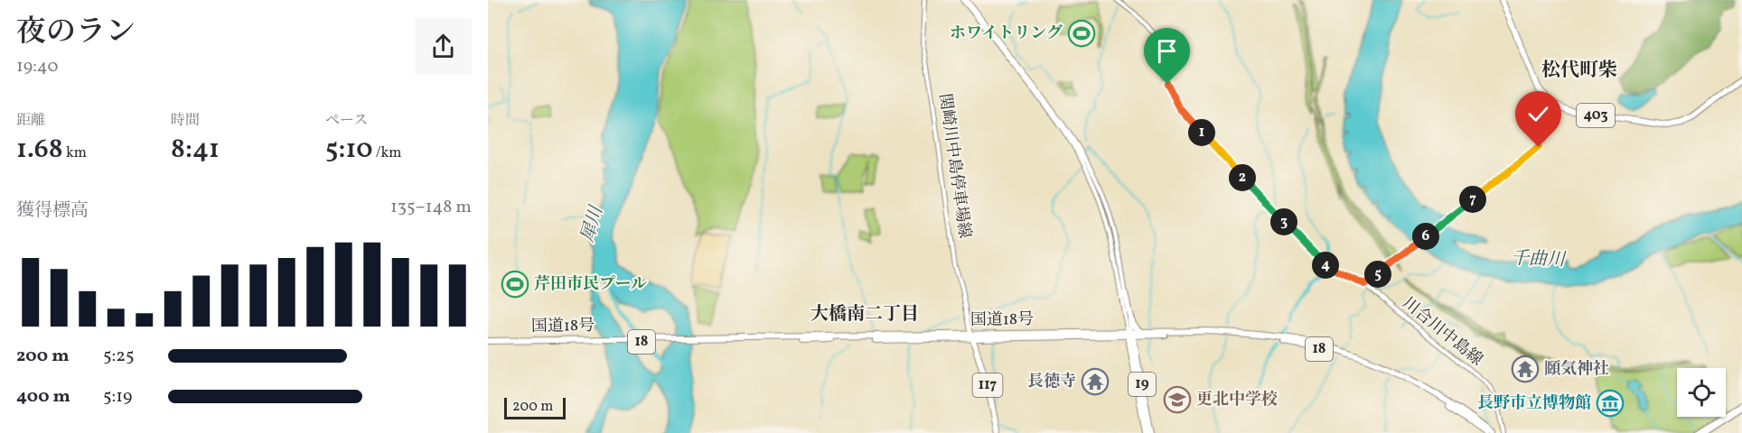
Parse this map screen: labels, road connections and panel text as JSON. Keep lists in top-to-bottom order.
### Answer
{
  "streets": {
    "highway": [
      "403",
      "国道18号",
      "18",
      "19",
      "117"
    ],
    "main road": ["関崎川中島停車場線", "川合川中島線"]
  },
  "crossings": [
    ["関崎川中島停車場線", "国道18号"],
    ["関崎川中島停車場線", "117"],
    ["国道18号", "19"],
    ["国道18号", "117"]
  ],
  "districts": ["松代町柴", "大橋南二丁目"],
  "water": ["犀川", "千曲川"],
  "places": {
    "sports": ["ホワイトリング", "芹田市民プール"],
    "temple": ["頥気神社", "長徳寺"],
    "school or university": ["更北中学校"],
    "museum": ["長野市立博物館"]
  },
  "scale_bar": "200 m",
  "page": {
    "heading": ["夜のラン", "19:40"],
    "stats": [
      ["距離", "1.68 km"],
      ["時間", "8:41"],
      ["ペース", "5:10 /km"]
    ],
    "pins": [
      "1",
      "2",
      "7",
      "3",
      "6",
      "4",
      "5"
    ],
    "chart": ["獲得標高", "135–148 m"],
    "list": [
      {
        "name": "200 m",
        "note": "5:25"
      },
      {
        "name": "400 m",
        "note": "5:19"
      }
    ],
    "scale": "200 m"
  }
}
